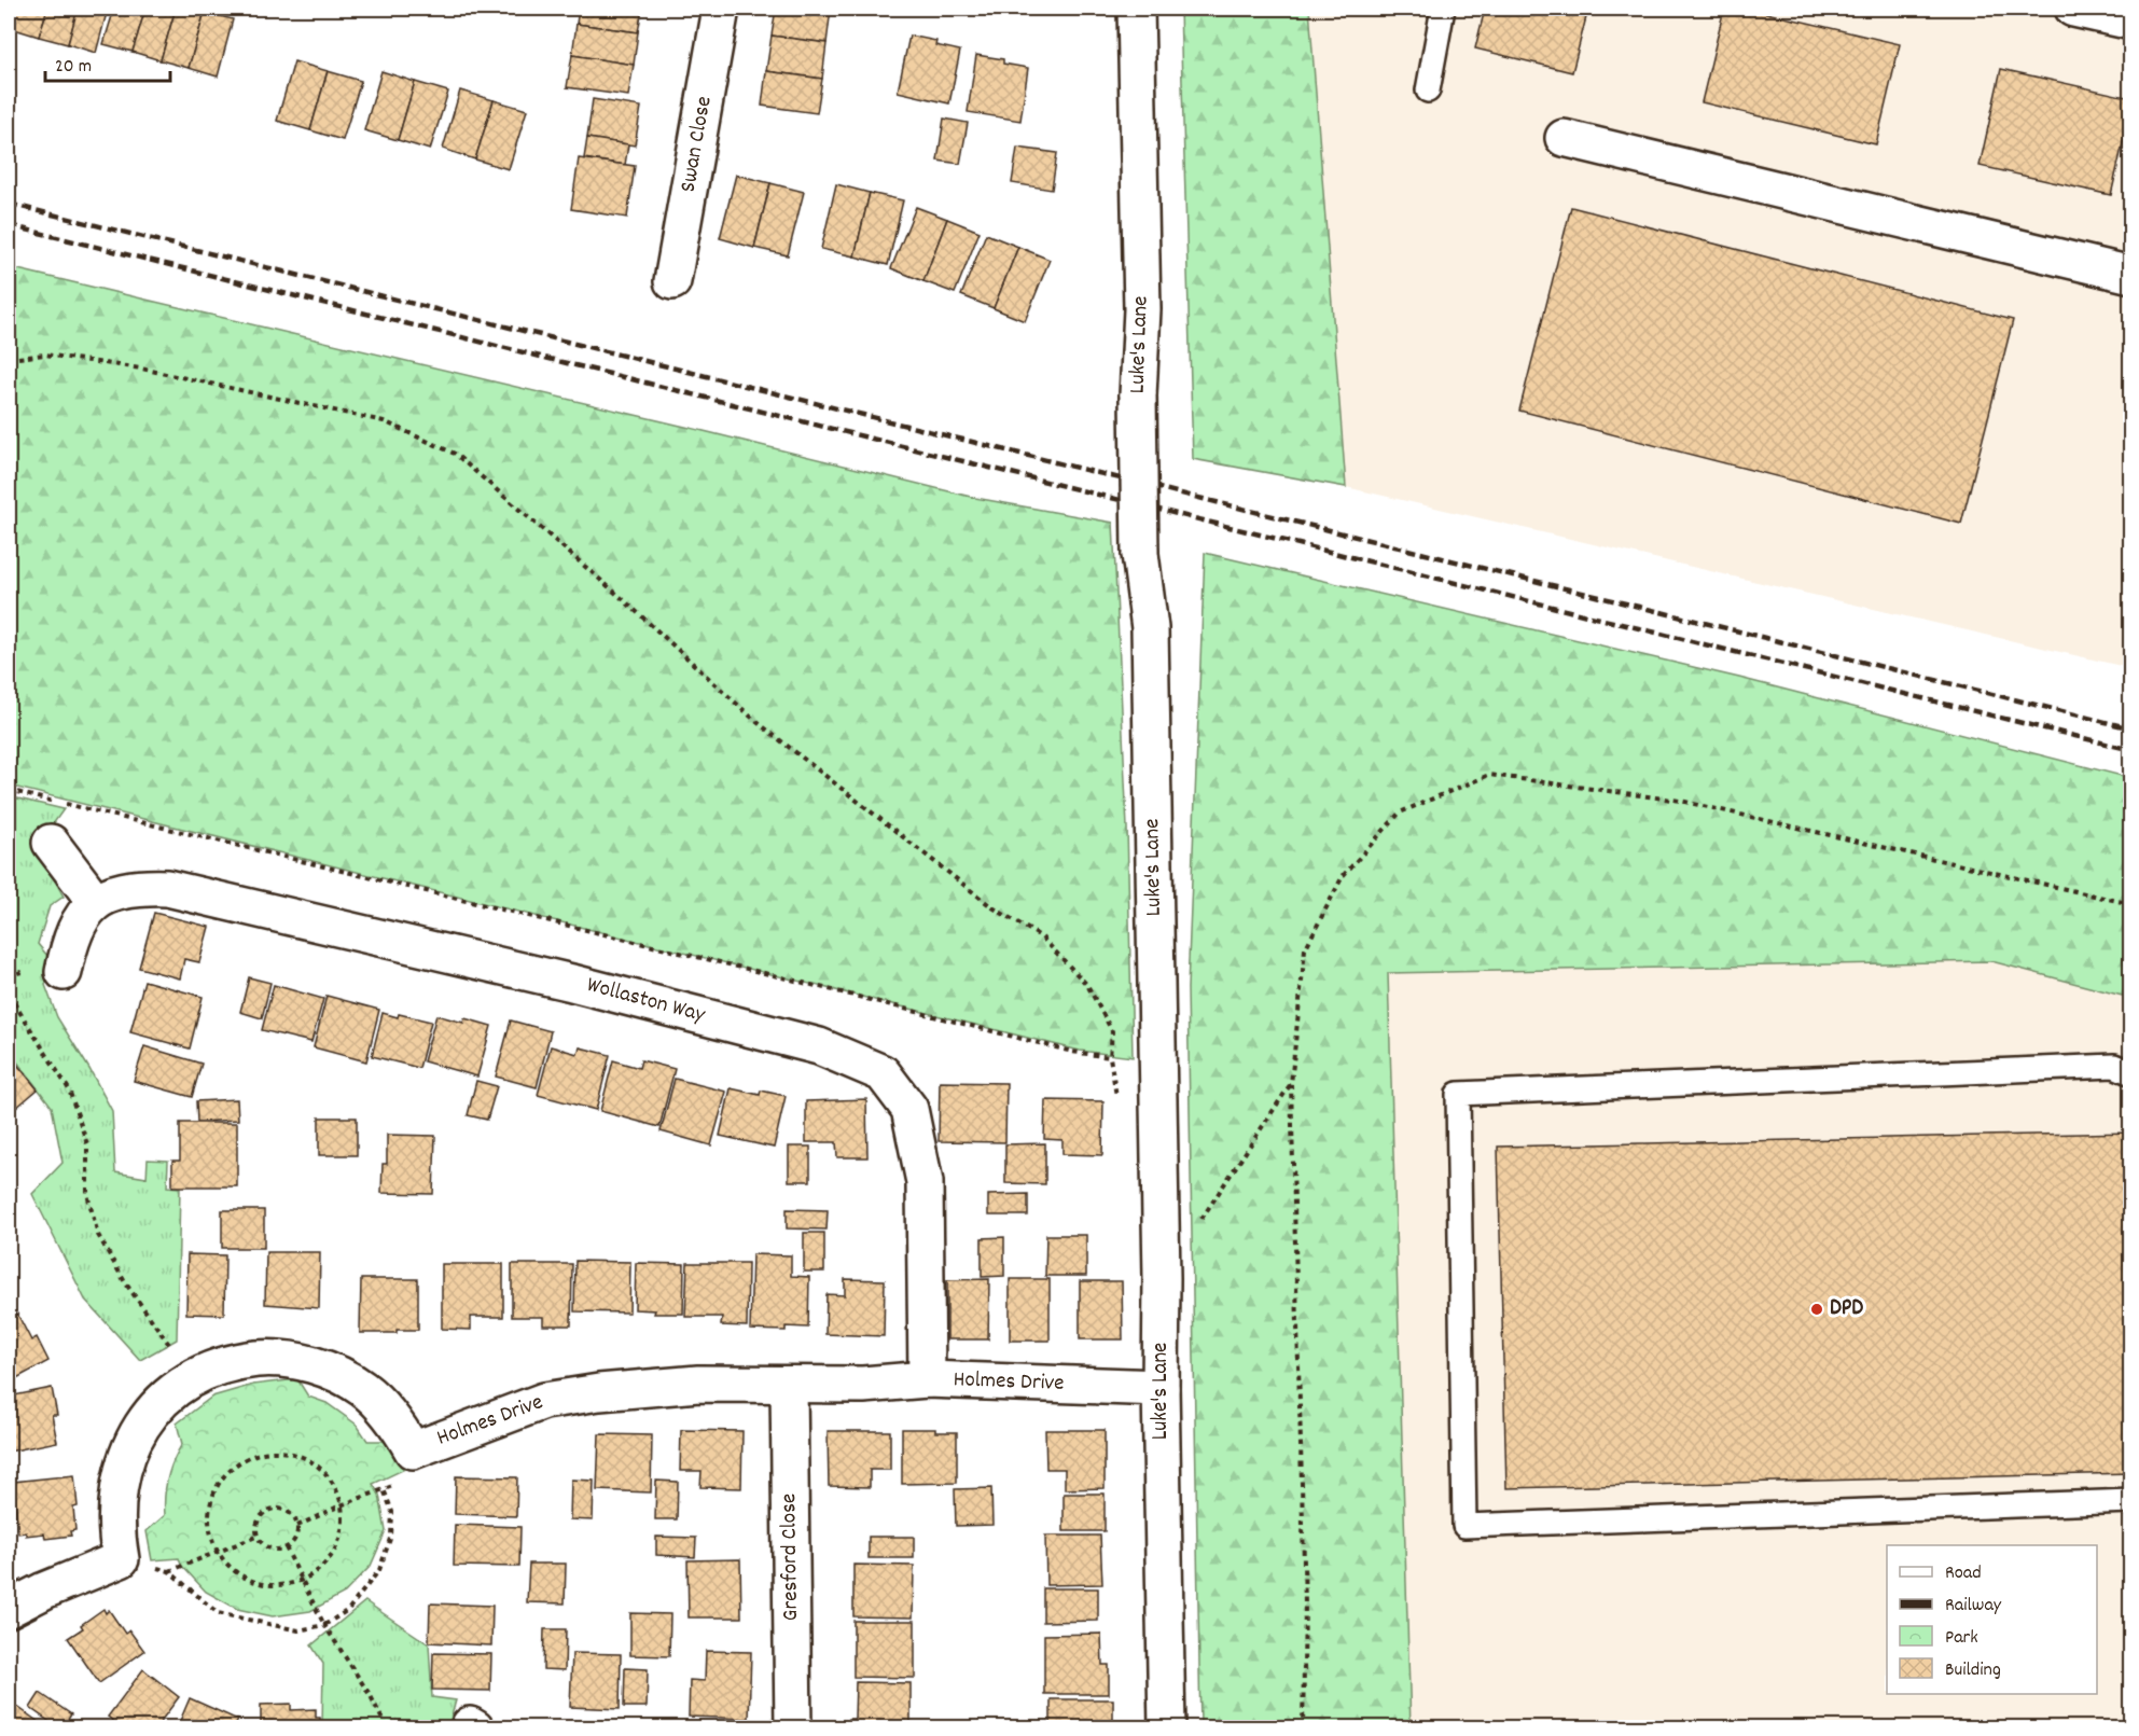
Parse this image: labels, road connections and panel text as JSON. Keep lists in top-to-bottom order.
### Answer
{
  "streets": {
    "street": [
      "Swan Close",
      "Luke's Lane",
      "Wollaston Way",
      "Holmes Drive",
      "Gresford Close"
    ]
  },
  "crossings": [
    ["Luke's Lane", "Holmes Drive"],
    ["Wollaston Way", "Holmes Drive"],
    ["Holmes Drive", "Gresford Close"]
  ],
  "places": ["DPD"],
  "legend": [
    "Road",
    "Railway",
    "Park",
    "Building"
  ],
  "scale_bar": "20 m"
}
